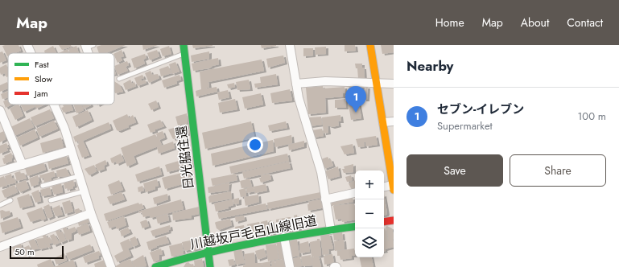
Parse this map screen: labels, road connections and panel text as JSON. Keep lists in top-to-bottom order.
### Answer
{
  "streets": {
    "street": ["日光脇往還", "川越坂戸毛呂山線旧道"]
  },
  "crossings": [
    ["日光脇往還", "川越坂戸毛呂山線旧道"]
  ],
  "legend": ["Fast", "Slow", "Jam"],
  "scale_bar": "50 m",
  "page": {
    "header": "Map",
    "nav": [
      "Home",
      "Map",
      "About",
      "Contact"
    ],
    "heading": "Nearby",
    "pins": "1",
    "list": [
      {
        "mark": "1",
        "name": "セブン-イレブン",
        "note": "Supermarket",
        "value": "100 m"
      }
    ],
    "buttons": ["Save", "Share"],
    "map_buttons": ["+", "−"],
    "scale": "50 m"
  }
}
